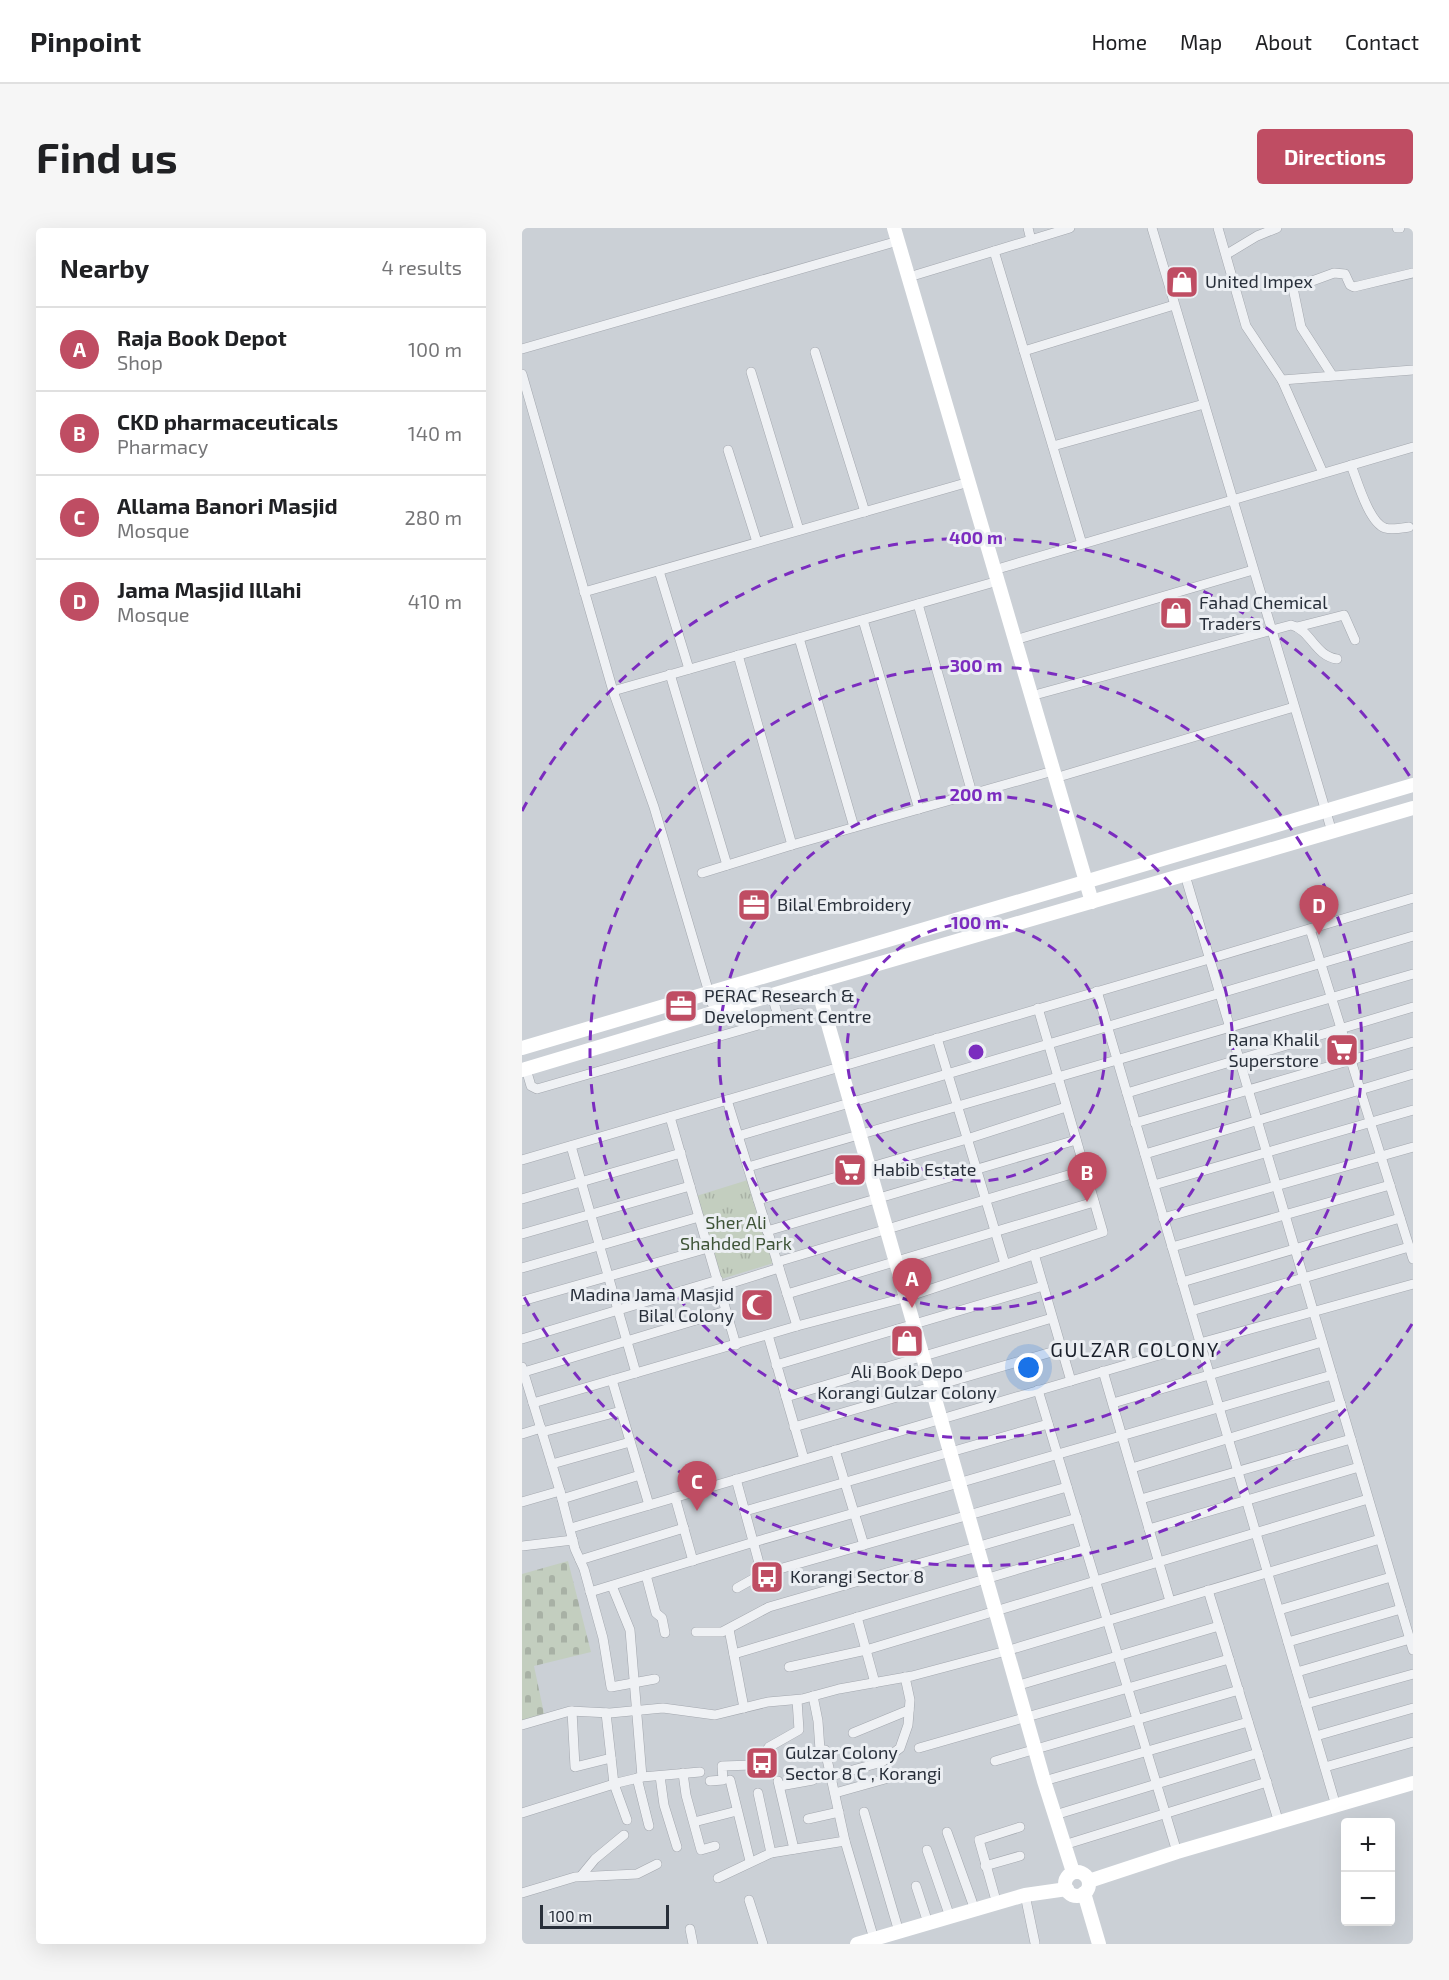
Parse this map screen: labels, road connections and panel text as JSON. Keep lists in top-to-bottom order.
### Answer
{
  "districts": ["GULZAR COLONY"],
  "parks": ["Sher Ali Shahded Park"],
  "places": {
    "shop": ["United Impex", "Fahad Chemical Traders", "Ali Book Depo Korangi Gulzar Colony"],
    "office": ["Bilal Embroidery", "PERAC Research & Development Centre"],
    "supermarket": ["Rana Khalil Superstore", "Habib Estate"],
    "mosque": ["Madina Jama Masjid Bilal Colony"],
    "bus stop": ["Korangi Sector 8", "Gulzar Colony Sector 8 C , Korangi"]
  },
  "scale_bar": "100 m",
  "page": {
    "header": "Pinpoint",
    "nav": [
      "Home",
      "Map",
      "About",
      "Contact"
    ],
    "buttons": "Directions",
    "title": "Find us",
    "heading": ["Nearby", "4 results"],
    "list": [
      {
        "mark": "A",
        "name": "Raja Book Depot",
        "note": "Shop",
        "value": "100 m"
      },
      {
        "mark": "B",
        "name": "CKD pharmaceuticals",
        "note": "Pharmacy",
        "value": "140 m"
      },
      {
        "mark": "C",
        "name": "Allama Banori Masjid",
        "note": "Mosque",
        "value": "280 m"
      },
      {
        "mark": "D",
        "name": "Jama Masjid Illahi",
        "note": "Mosque",
        "value": "410 m"
      }
    ],
    "pins": [
      "D",
      "B",
      "A",
      "C"
    ],
    "map_buttons": ["+", "−"],
    "scale": "100 m"
  },
  "rings": [
    "400 m",
    "300 m",
    "200 m",
    "100 m"
  ]
}
